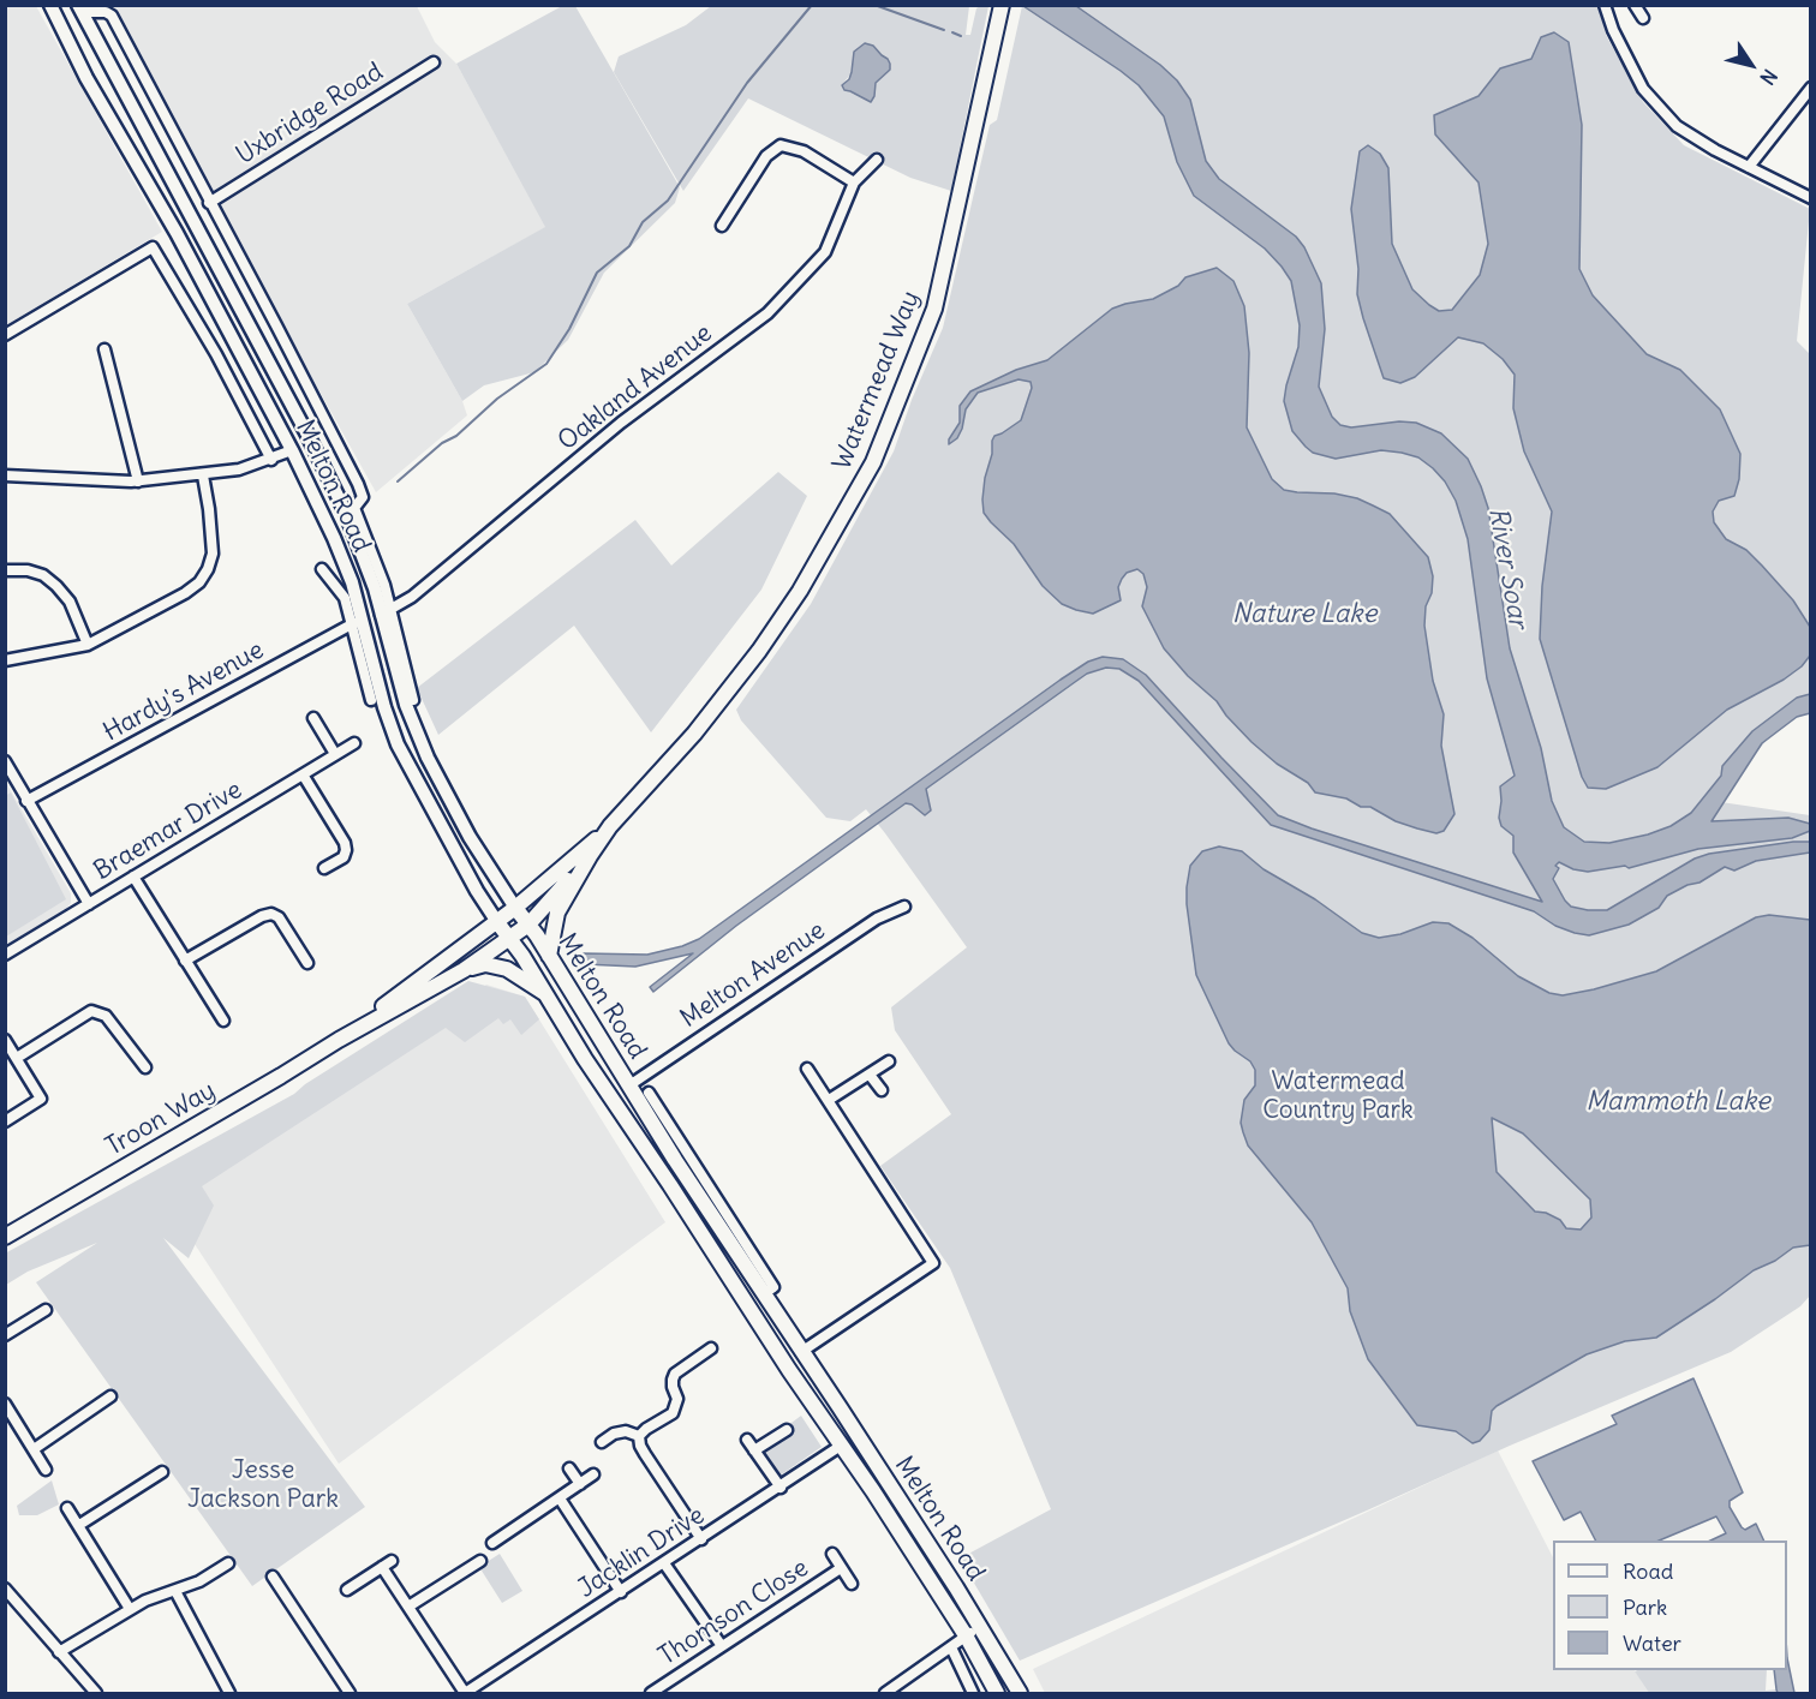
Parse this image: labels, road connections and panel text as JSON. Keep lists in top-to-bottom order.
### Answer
{
  "streets": {
    "highway": ["Watermead Way", "Melton Road", "Troon Way"],
    "street": [
      "Uxbridge Road",
      "Oakland Avenue",
      "Hardy's Avenue",
      "Braemar Drive",
      "Melton Avenue",
      "Jacklin Drive",
      "Thomson Close"
    ]
  },
  "crossings": [
    ["Uxbridge Road", "Melton Road"],
    ["Watermead Way", "Melton Road"],
    ["Watermead Way", "Troon Way"],
    ["Oakland Avenue", "Melton Road"],
    ["Melton Road", "Hardy's Avenue"],
    ["Melton Road", "Melton Avenue"],
    ["Melton Road", "Troon Way"],
    ["Melton Road", "Jacklin Drive"]
  ],
  "water": ["River Soar", "Nature Lake", "Mammoth Lake"],
  "parks": ["Watermead Country Park", "Jesse Jackson Park"],
  "legend": ["Road", "Park", "Water"],
  "north": "bottom right"
}
